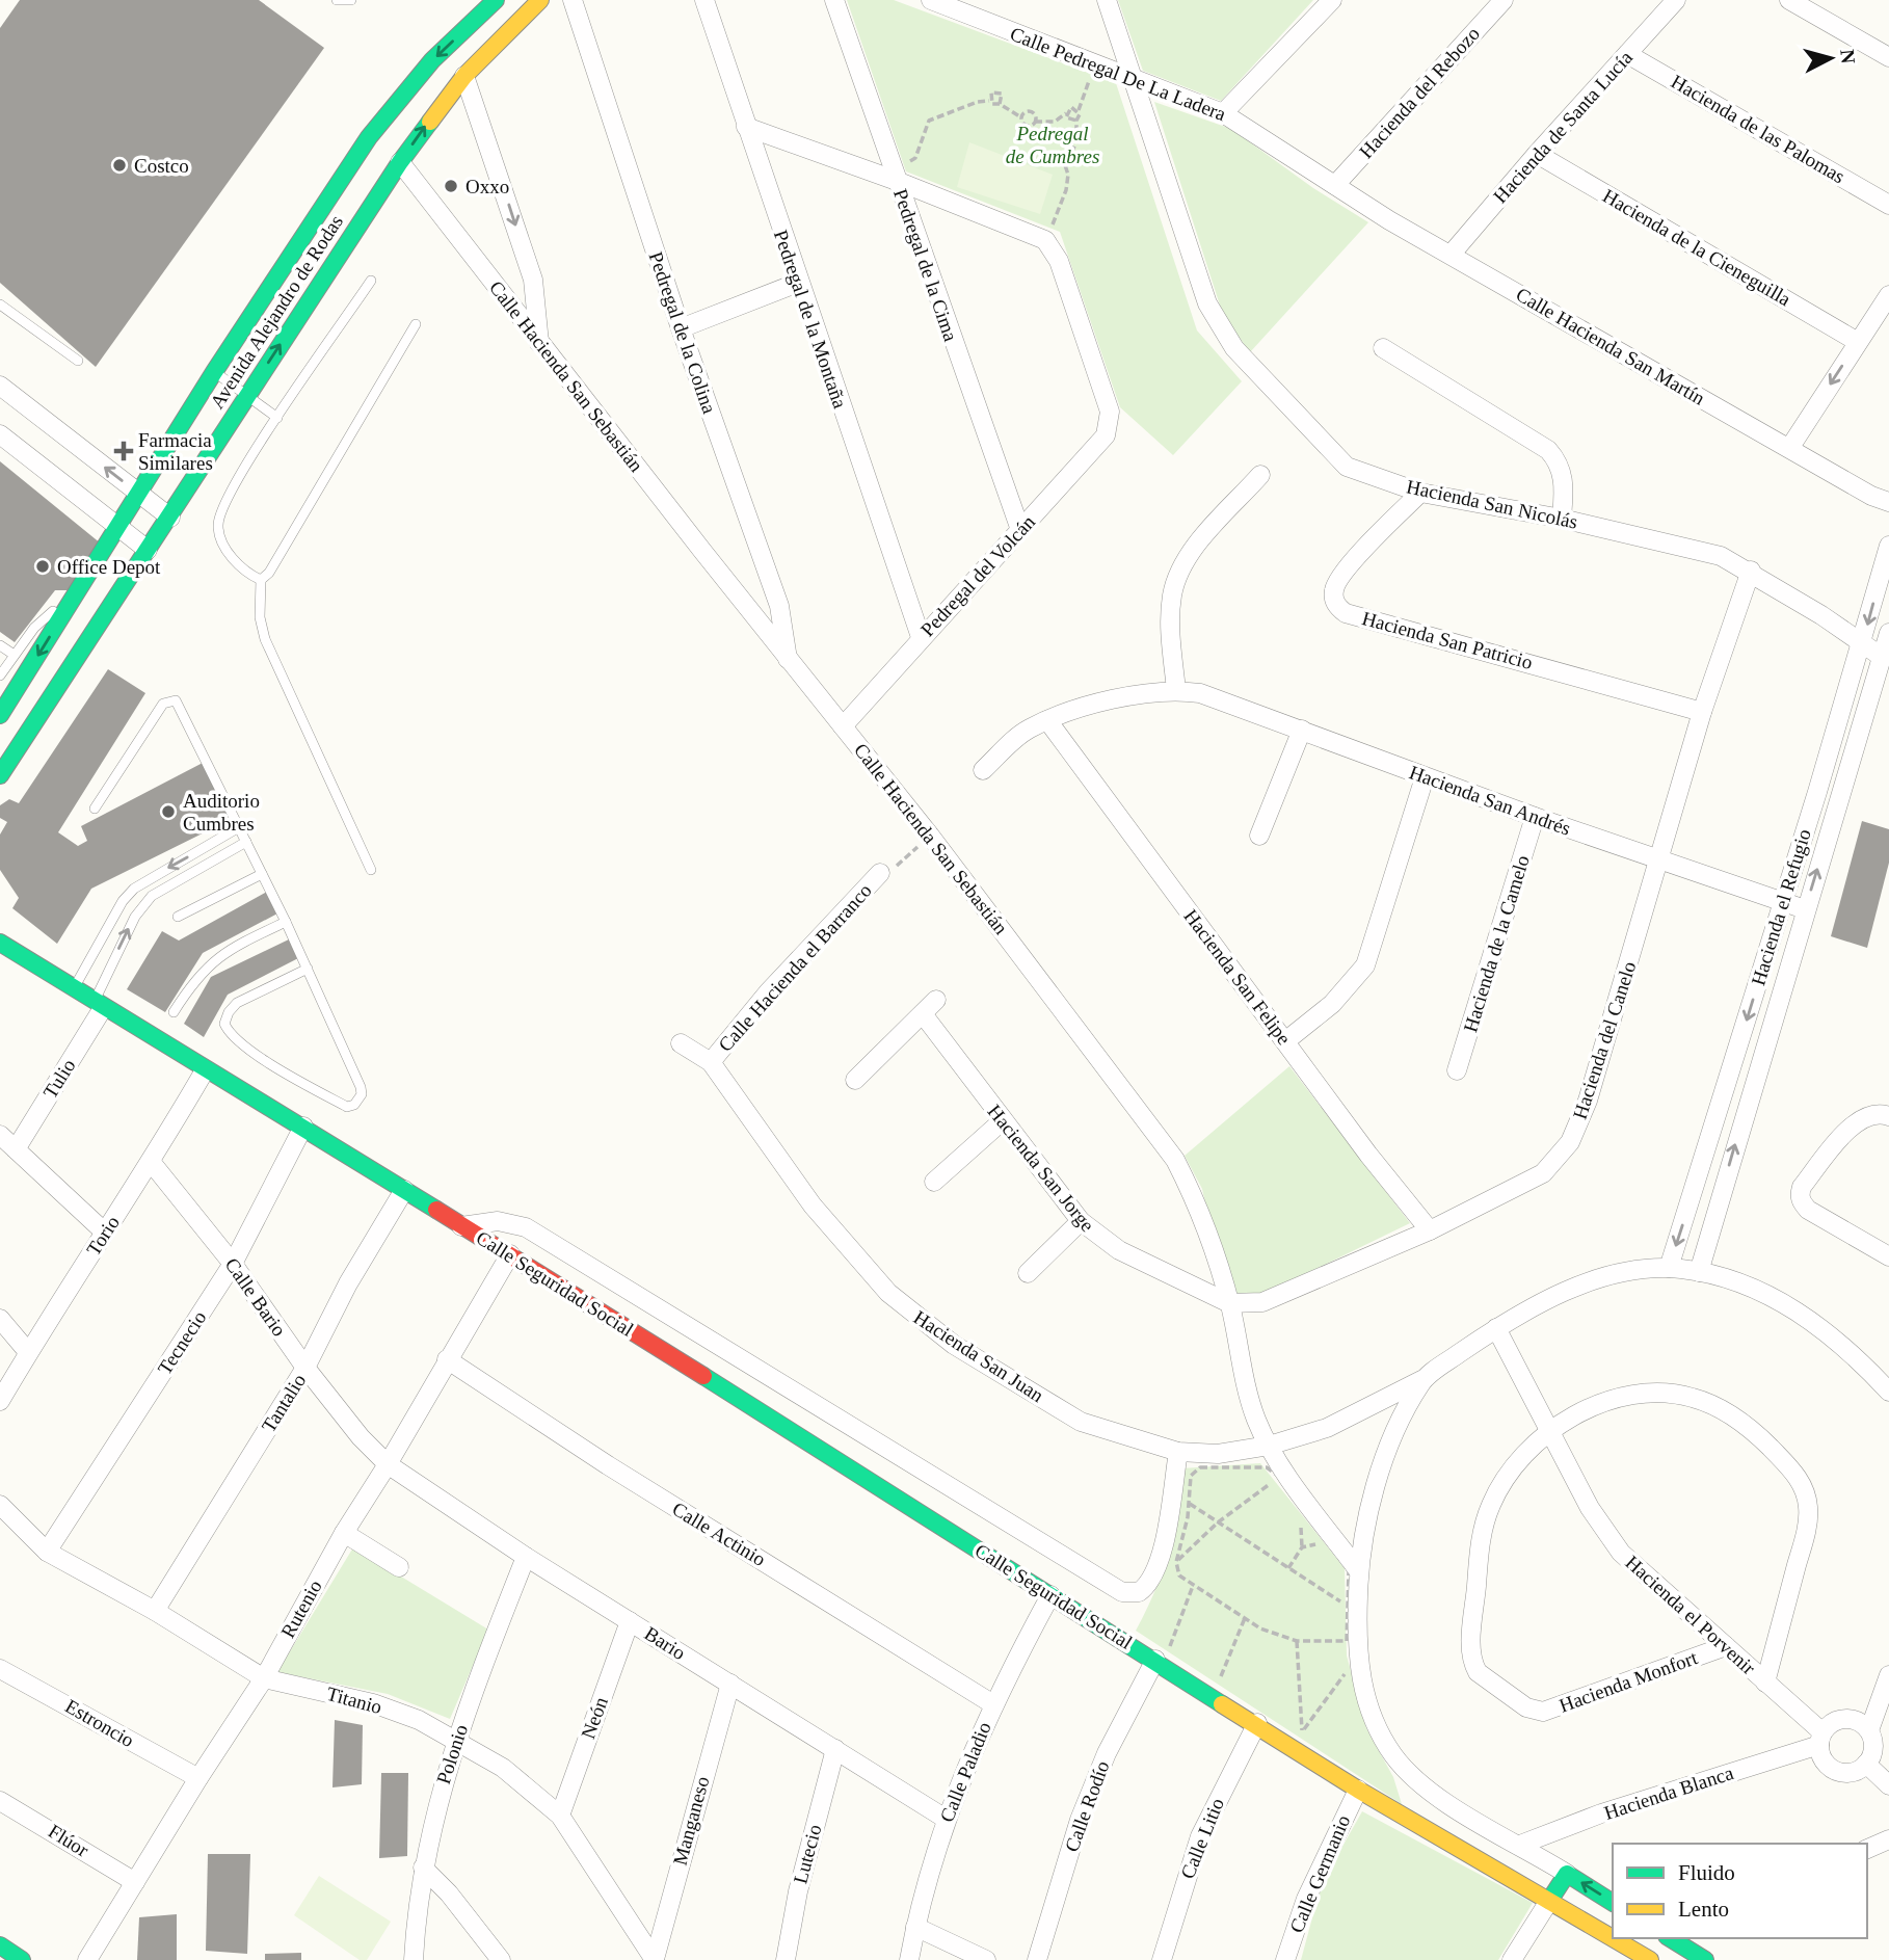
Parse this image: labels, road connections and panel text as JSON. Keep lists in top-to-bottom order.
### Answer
{
  "streets": {
    "street": [
      "Calle Pedregal De La Ladera",
      "Hacienda del Rebozo",
      "Hacienda de Santa Lucía",
      "Hacienda de las Palomas",
      "Hacienda de la Cieneguilla",
      "Pedregal de la Cima",
      "Avenida Alejandro de Rodas",
      "Pedregal de la Montaña",
      "Pedregal de la Colina",
      "Calle Hacienda San Martín",
      "Calle Hacienda San Sebastián",
      "Hacienda San Nicolás",
      "Pedregal del Volcán",
      "Hacienda San Patricio",
      "Hacienda San Andrés",
      "Hacienda el Refugio",
      "Hacienda de la Camelo",
      "Calle Hacienda el Barranco",
      "Hacienda San Felipe",
      "Hacienda del Canelo",
      "Tulio",
      "Hacienda San Jorge",
      "Torio",
      "Calle Seguridad Social",
      "Calle Bario",
      "Tecnecio",
      "Hacienda San Juan",
      "Tantalio",
      "Calle Actinio",
      "Rutenio",
      "Hacienda el Porvenir",
      "Bario",
      "Hacienda Monfort",
      "Titanio",
      "Neón",
      "Estroncio",
      "Polonio",
      "Calle Paladio",
      "Hacienda Blanca",
      "Calle Rodío",
      "Manganeso",
      "Calle Litio",
      "Flúor",
      "Lutecio",
      "Calle Germanio"
    ]
  },
  "crossings": [
    ["Calle Pedregal De La Ladera", "Hacienda del Rebozo"],
    ["Calle Pedregal De La Ladera", "Calle Hacienda San Martín"],
    ["Calle Pedregal De La Ladera", "Hacienda San Nicolás"],
    ["Hacienda del Rebozo", "Calle Hacienda San Martín"],
    ["Hacienda de Santa Lucía", "Hacienda de las Palomas"],
    ["Hacienda de Santa Lucía", "Hacienda de la Cieneguilla"],
    ["Hacienda de Santa Lucía", "Calle Hacienda San Martín"],
    ["Pedregal de la Cima", "Pedregal del Volcán"],
    ["Avenida Alejandro de Rodas", "Calle Hacienda San Sebastián"],
    ["Pedregal de la Montaña", "Pedregal del Volcán"],
    ["Pedregal de la Colina", "Calle Hacienda San Sebastián"],
    ["Calle Hacienda San Sebastián", "Pedregal del Volcán"],
    ["Calle Hacienda San Sebastián", "Hacienda del Canelo"],
    ["Calle Hacienda San Sebastián", "Hacienda San Jorge"],
    ["Calle Hacienda San Sebastián", "Hacienda San Juan"],
    ["Hacienda San Nicolás", "Hacienda San Patricio"],
    ["Hacienda San Nicolás", "Hacienda el Refugio"],
    ["Hacienda San Nicolás", "Hacienda del Canelo"],
    ["Hacienda San Patricio", "Hacienda del Canelo"],
    ["Hacienda San Andrés", "Hacienda el Refugio"],
    ["Hacienda San Andrés", "Hacienda de la Camelo"],
    ["Hacienda San Andrés", "Hacienda del Canelo"],
    ["Hacienda el Refugio", "Hacienda San Juan"],
    ["Calle Hacienda el Barranco", "Hacienda San Juan"],
    ["Hacienda San Felipe", "Hacienda del Canelo"],
    ["Hacienda del Canelo", "Hacienda San Jorge"],
    ["Tulio", "Calle Seguridad Social"],
    ["Torio", "Calle Seguridad Social"],
    ["Torio", "Calle Bario"],
    ["Calle Seguridad Social", "Tecnecio"],
    ["Calle Seguridad Social", "Tantalio"],
    ["Calle Seguridad Social", "Rutenio"],
    ["Calle Seguridad Social", "Calle Paladio"],
    ["Calle Seguridad Social", "Calle Rodío"],
    ["Calle Seguridad Social", "Calle Litio"],
    ["Calle Seguridad Social", "Calle Germanio"],
    ["Calle Bario", "Tecnecio"],
    ["Calle Bario", "Tantalio"],
    ["Calle Bario", "Rutenio"],
    ["Calle Bario", "Bario"],
    ["Tecnecio", "Titanio"],
    ["Hacienda San Juan", "Hacienda el Porvenir"],
    ["Tantalio", "Titanio"],
    ["Calle Actinio", "Rutenio"],
    ["Calle Actinio", "Calle Paladio"],
    ["Rutenio", "Bario"],
    ["Rutenio", "Titanio"],
    ["Rutenio", "Estroncio"],
    ["Rutenio", "Flúor"],
    ["Hacienda el Porvenir", "Hacienda Monfort"],
    ["Hacienda el Porvenir", "Hacienda Blanca"],
    ["Bario", "Neón"],
    ["Bario", "Polonio"],
    ["Bario", "Calle Paladio"],
    ["Bario", "Manganeso"],
    ["Bario", "Lutecio"],
    ["Titanio", "Neón"],
    ["Titanio", "Polonio"],
    ["Titanio", "Manganeso"]
  ],
  "parks": ["Pedregal de Cumbres"],
  "places": {
    "other": [
      "Costco",
      "Oxxo",
      "Office Depot",
      "Auditorio Cumbres"
    ],
    "health": ["Farmacia Similares"]
  },
  "legend": ["Fluido", "Lento"],
  "north": "right"
}
